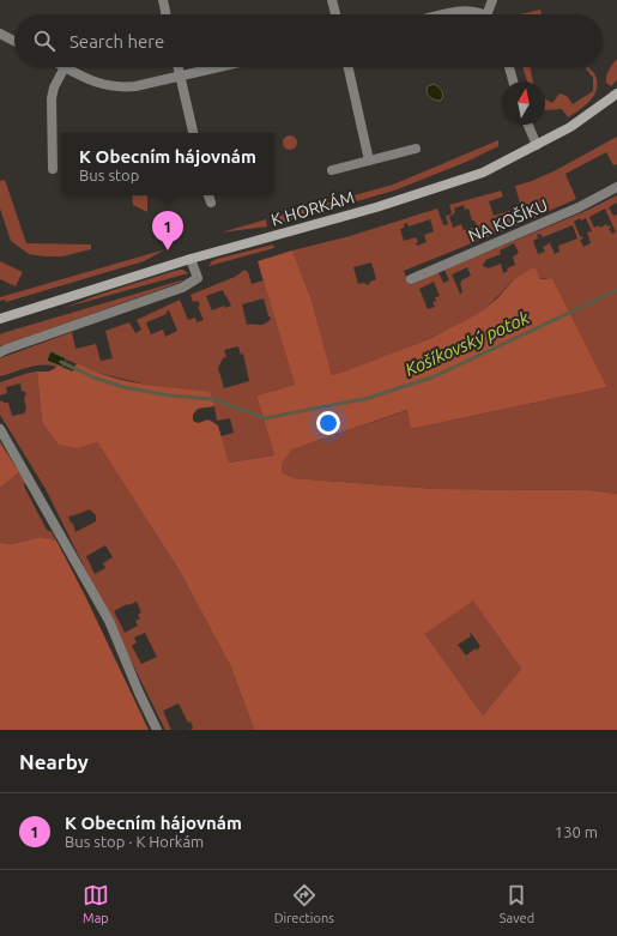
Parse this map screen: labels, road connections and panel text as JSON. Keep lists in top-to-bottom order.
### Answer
{
  "streets": {
    "main road": ["K HORKÁM"],
    "street": ["NA KOŠÍKU"]
  },
  "water": ["Košíkovský potok"],
  "north": "top",
  "page": {
    "search": "Search here",
    "popup": ["K Obecním hájovnám", "Bus stop"],
    "pins": "1",
    "heading": "Nearby",
    "list": [
      {
        "mark": "1",
        "name": "K Obecním hájovnám",
        "note": "Bus stop · K Horkám",
        "value": "130 m"
      }
    ],
    "nav": ["Map", "Directions", "Saved"]
  }
}
